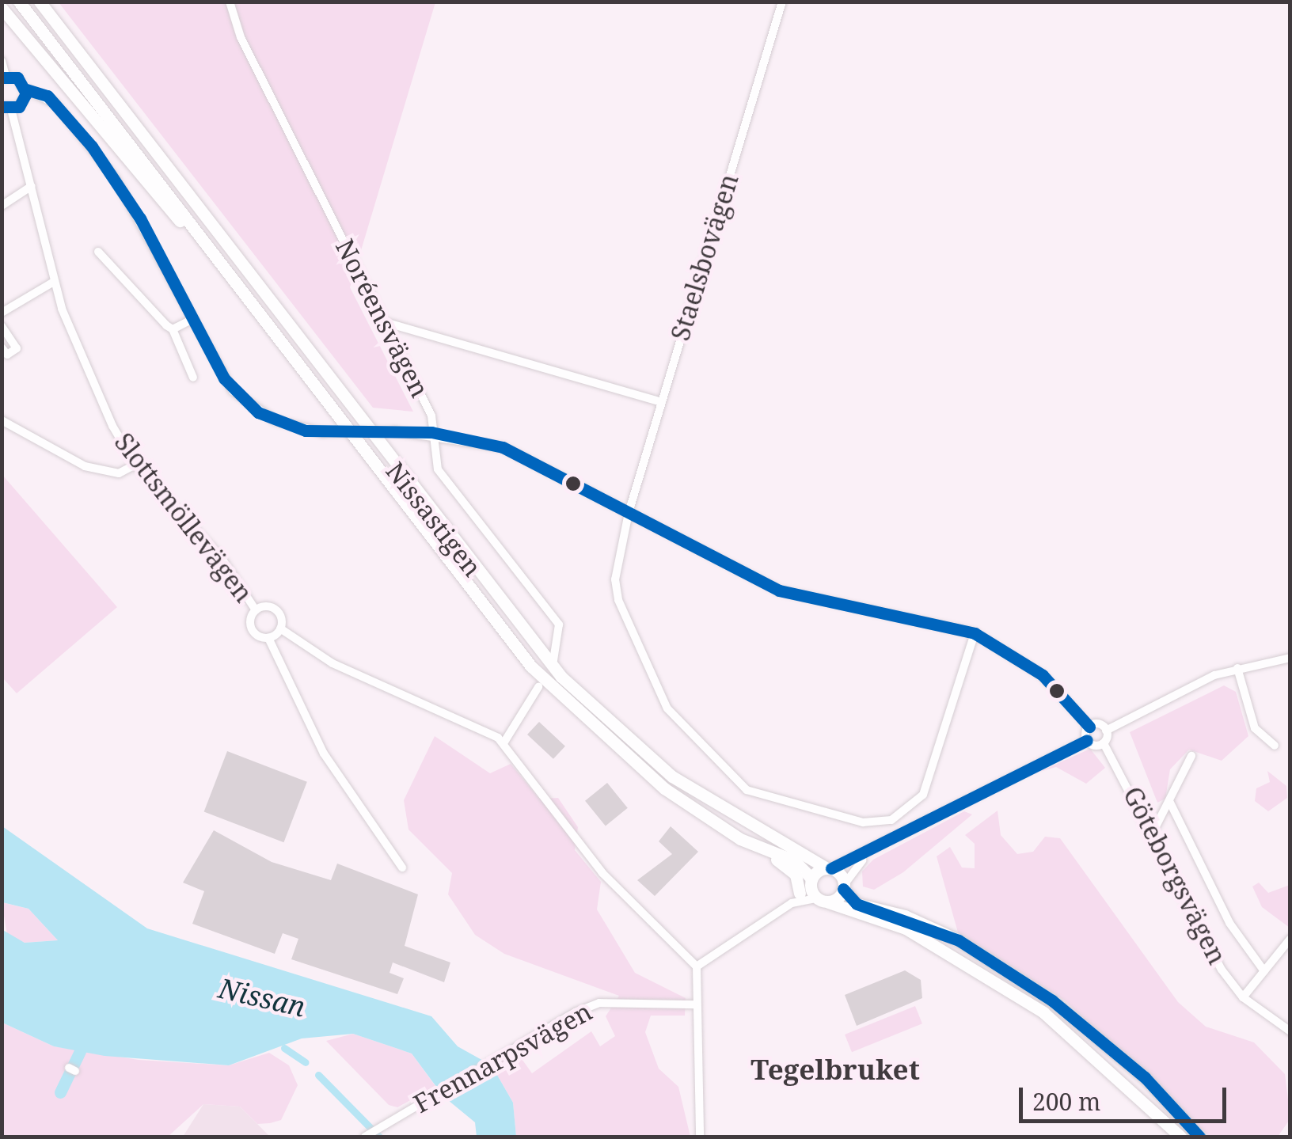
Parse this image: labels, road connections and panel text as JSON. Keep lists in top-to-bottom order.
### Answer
{
  "streets": {
    "highway": ["Nissastigen"],
    "street": [
      "Staelsbovägen",
      "Noréensvägen",
      "Slottsmöllevägen",
      "Göteborgsvägen",
      "Frennarpsvägen"
    ]
  },
  "districts": ["Tegelbruket"],
  "water": ["Nissan"],
  "scale_bar": "200 m"
}
